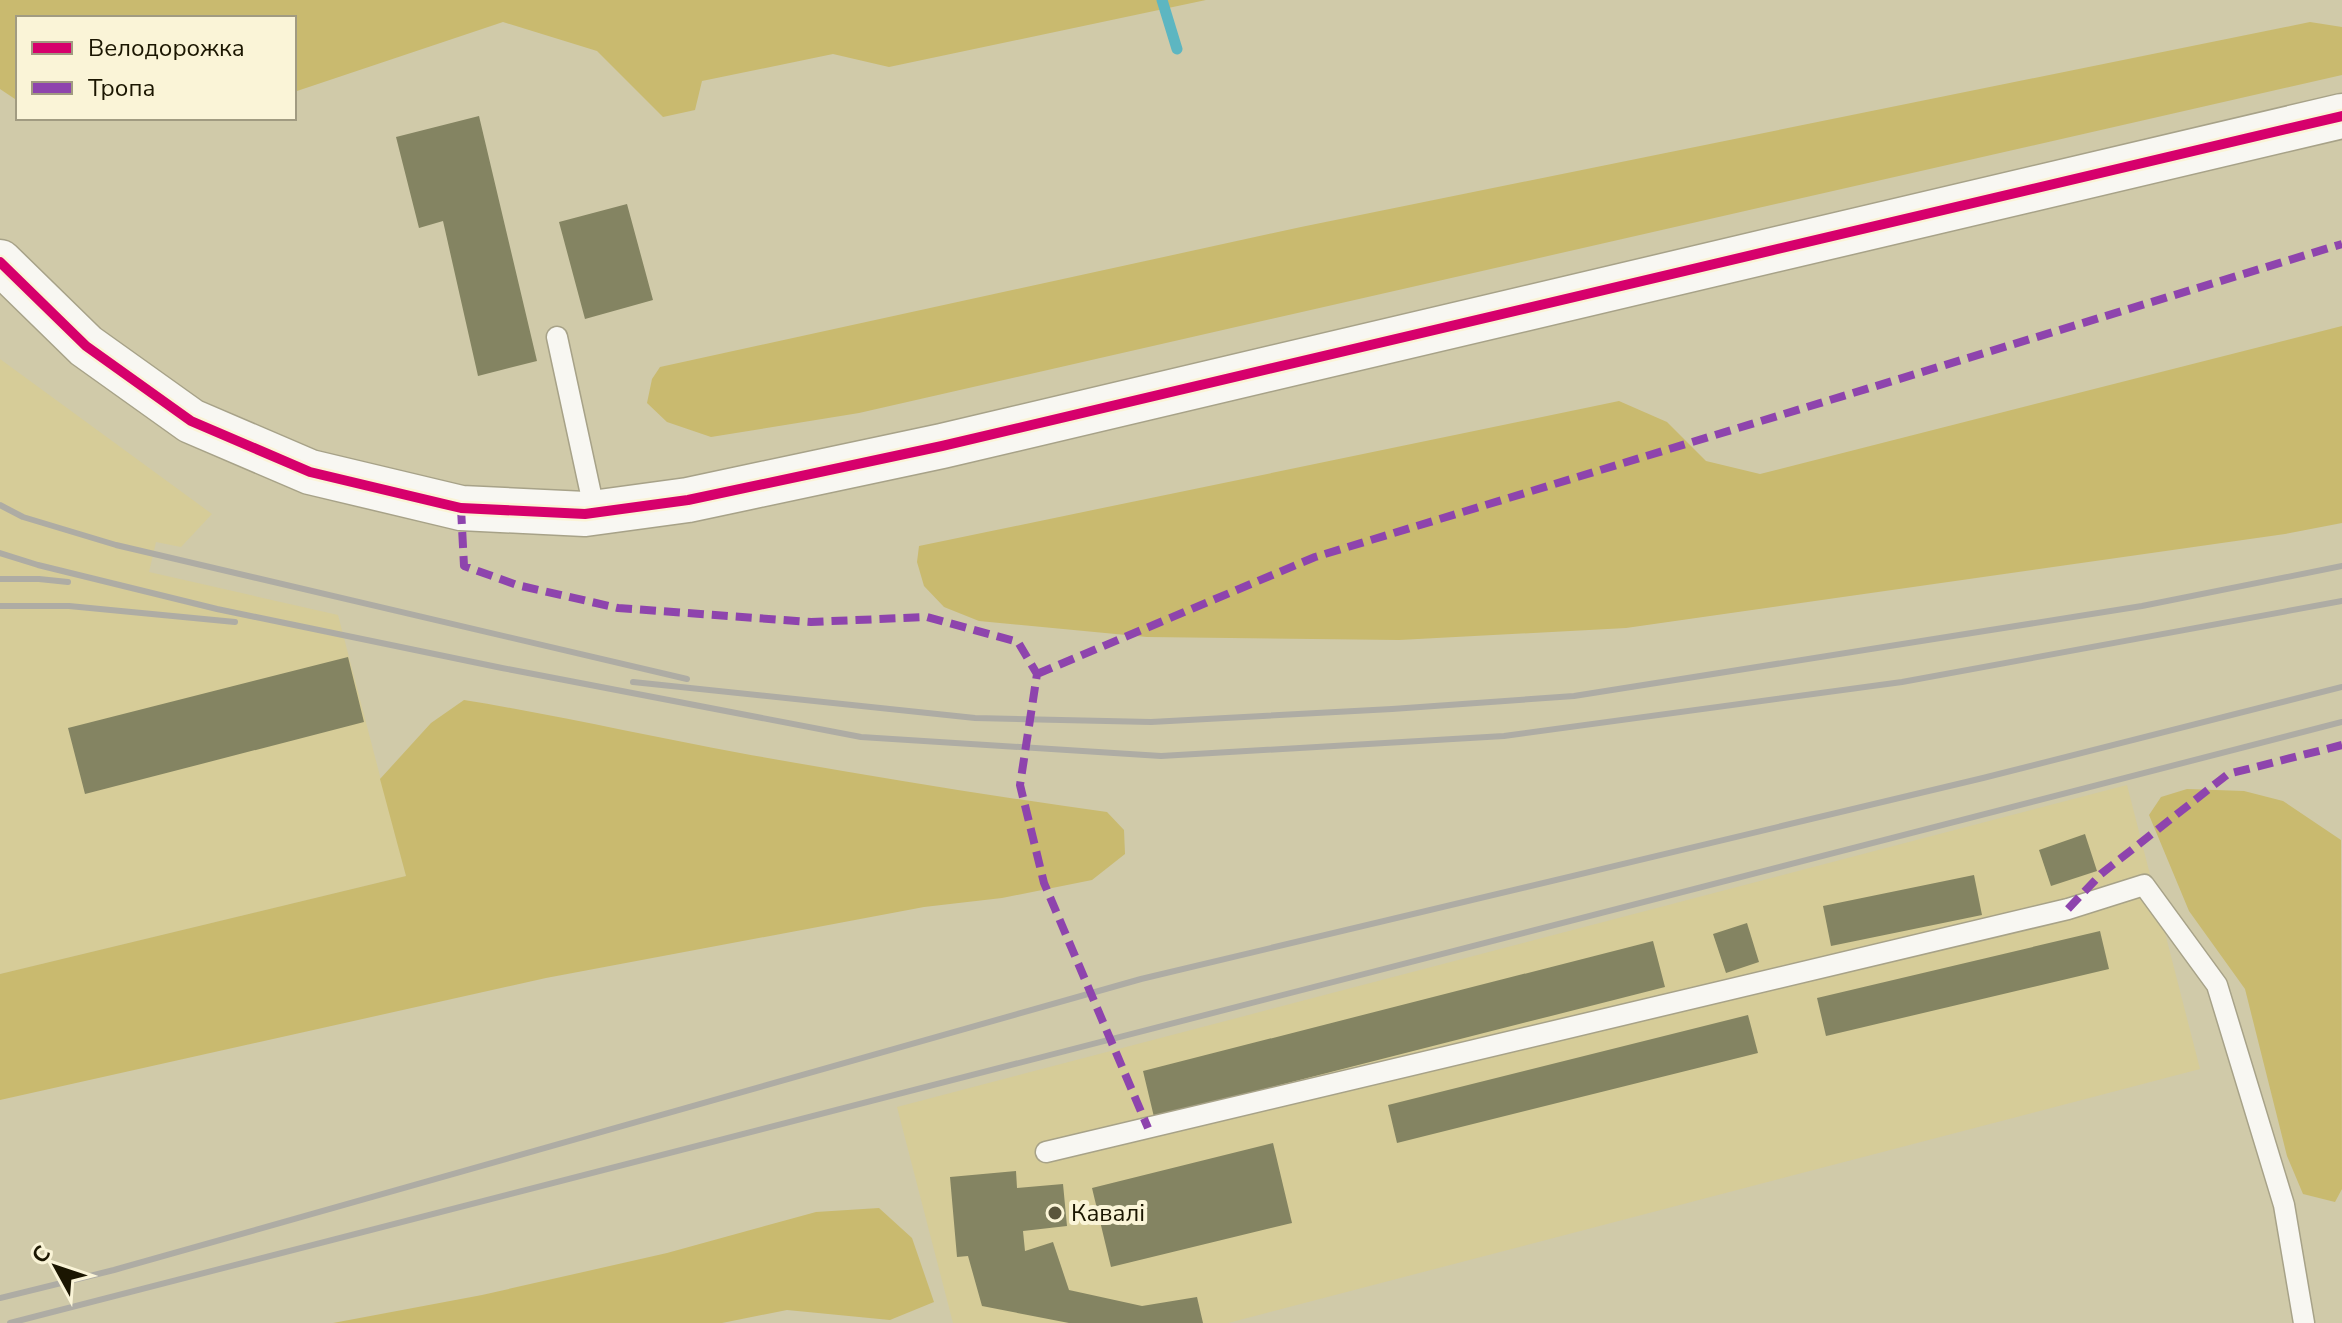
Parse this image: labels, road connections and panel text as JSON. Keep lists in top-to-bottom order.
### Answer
{
  "places": ["Кавалі"],
  "legend": ["Велодорожка", "Тропа"],
  "north": "top left"
}
